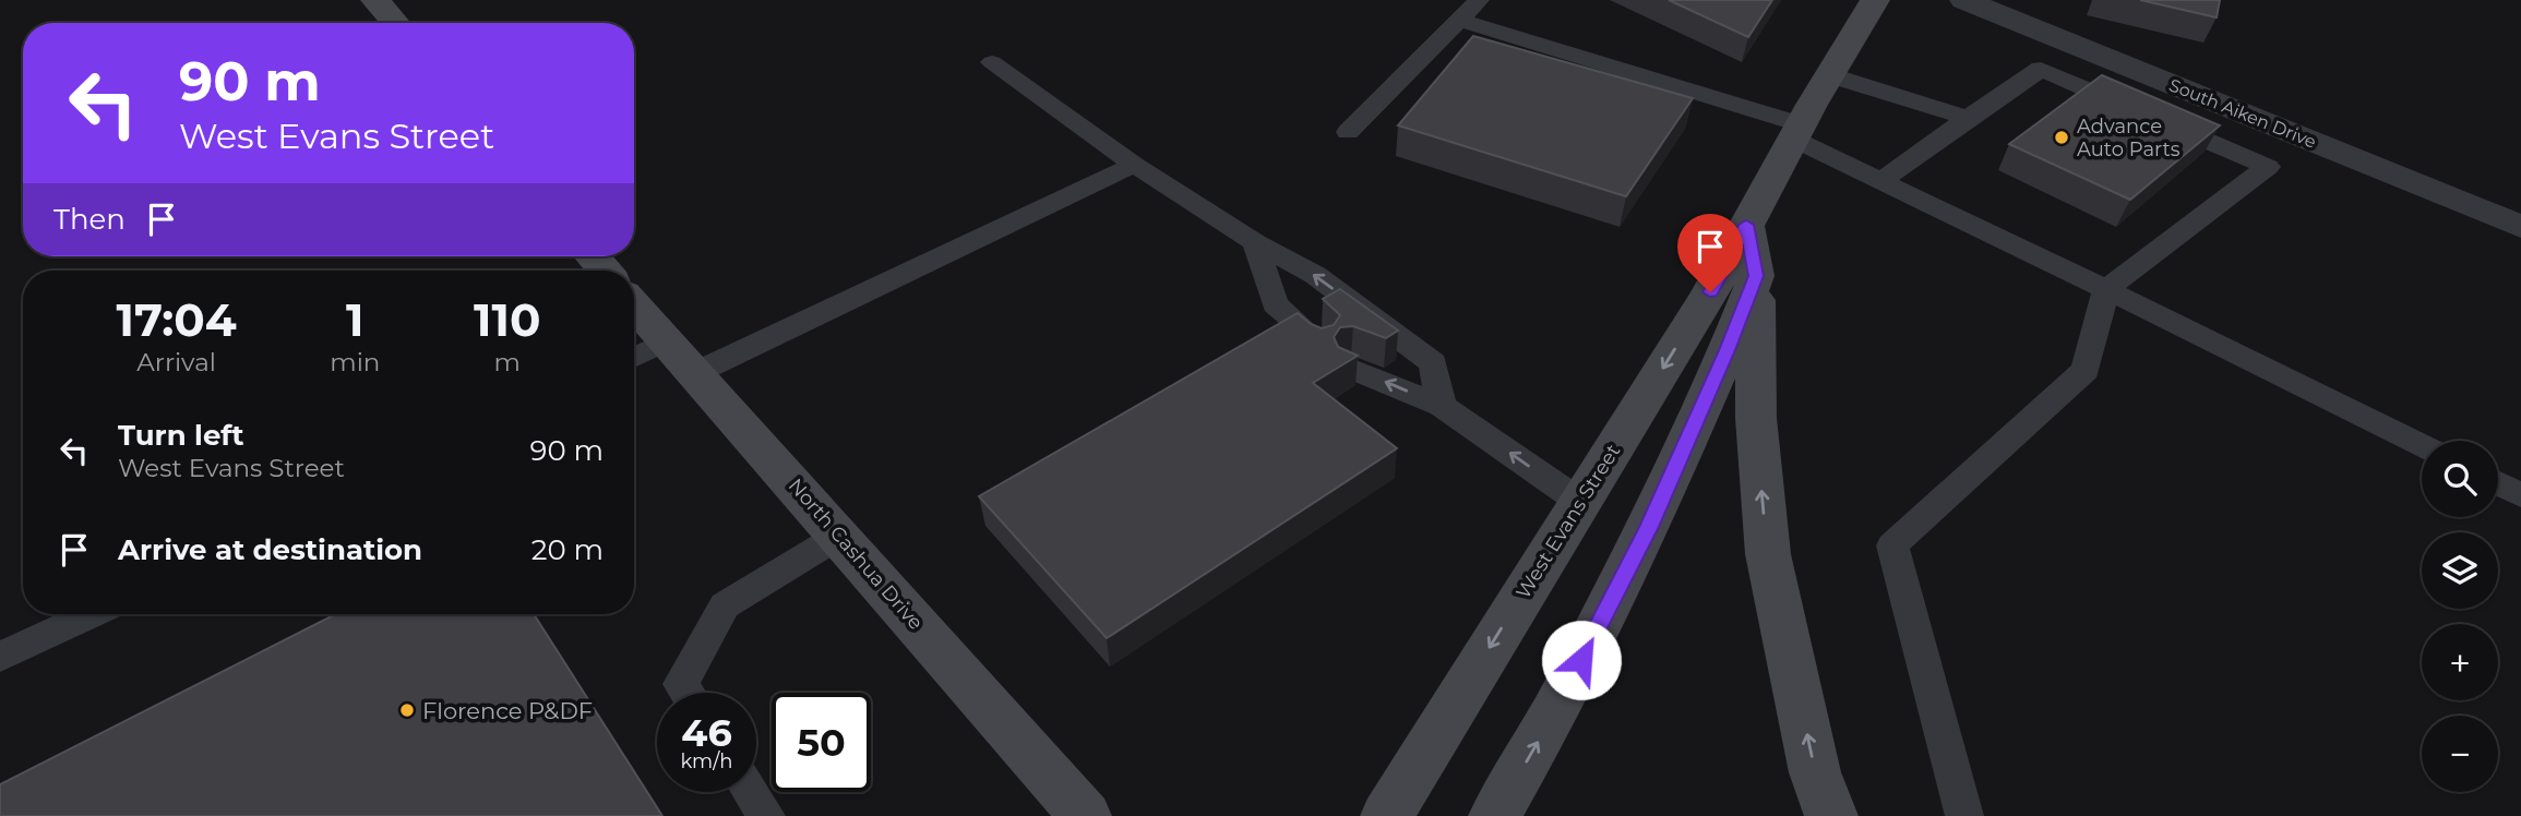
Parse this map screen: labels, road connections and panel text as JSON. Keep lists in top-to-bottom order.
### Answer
{
  "streets": {
    "main road": ["West Evans Street", "North Cashua Drive"],
    "street": ["South Aiken Drive"]
  },
  "places": ["Advance Auto Parts", "Florence P&DF"],
  "page": {
    "turn": ["90 m", "West Evans Street"],
    "then": "Then",
    "eta": [
      "17:04",
      "Arrival",
      "1",
      "min",
      "110",
      "m"
    ],
    "list": [
      {
        "name": "Turn left",
        "note": "West Evans Street",
        "value": "90 m"
      },
      {
        "name": "Arrive at destination",
        "value": "20 m"
      }
    ],
    "map_buttons": ["+", "−"],
    "speed": "46 km/h",
    "limit": "50"
  }
}
